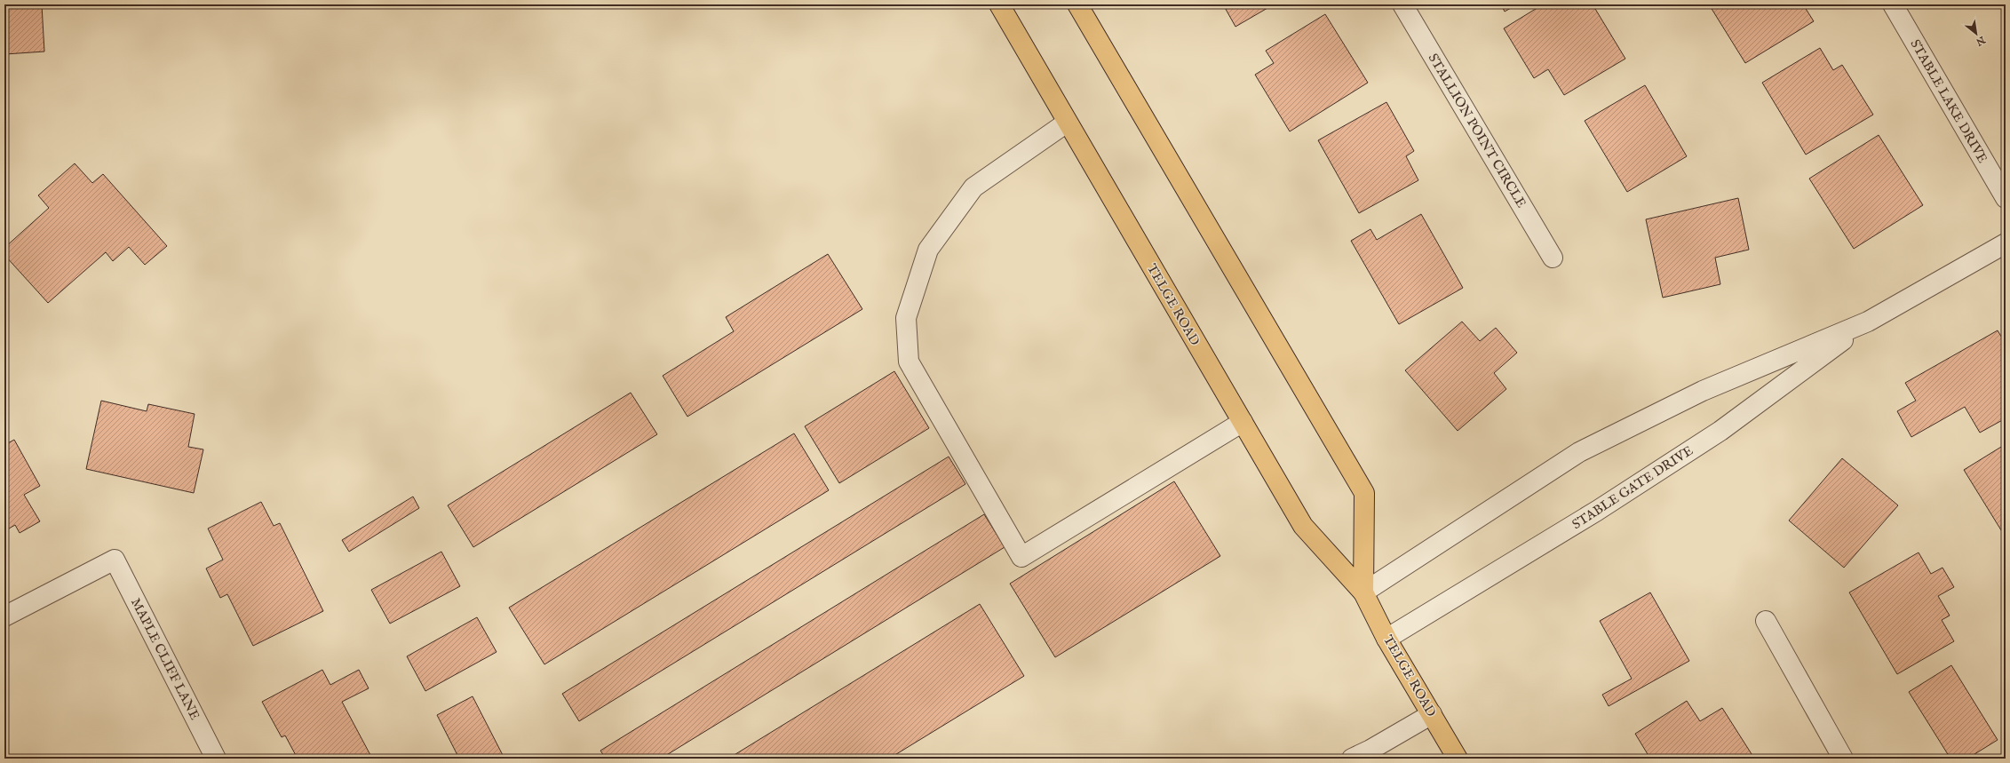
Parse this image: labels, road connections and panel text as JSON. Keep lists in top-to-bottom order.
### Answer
{
  "streets": {
    "main road": ["TELGE ROAD"],
    "street": [
      "STABLE LAKE DRIVE",
      "STALLION POINT CIRCLE",
      "STABLE GATE DRIVE",
      "MAPLE CLIFF LANE"
    ]
  },
  "crossings": [
    ["TELGE ROAD", "STABLE GATE DRIVE"]
  ],
  "north": "bottom right"
}
